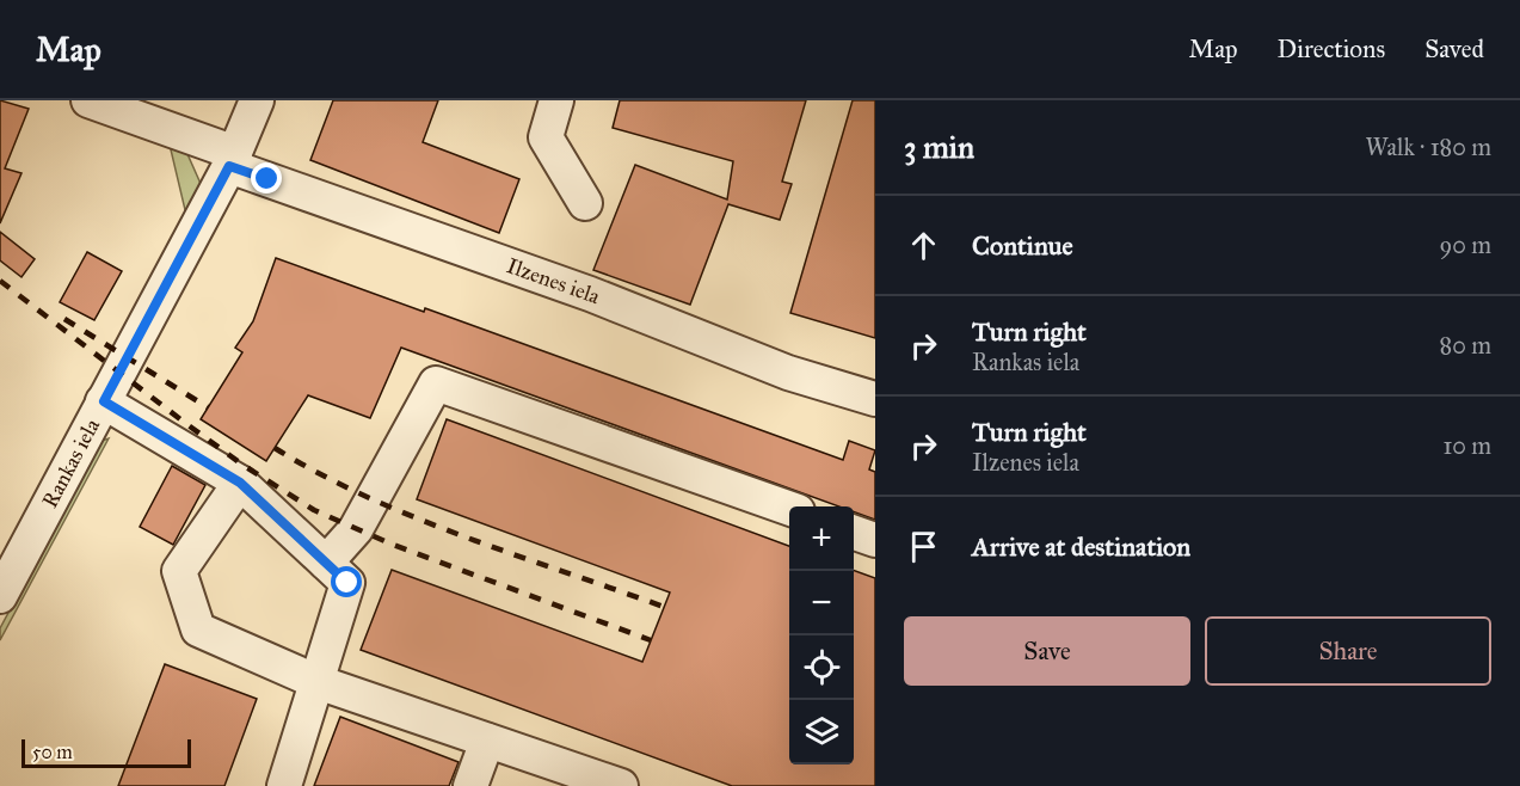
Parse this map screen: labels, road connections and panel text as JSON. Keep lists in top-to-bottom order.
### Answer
{
  "streets": {
    "street": ["Ilzenes iela", "Rankas iela"]
  },
  "crossings": [
    ["Ilzenes iela", "Rankas iela"]
  ],
  "scale_bar": "50 m",
  "page": {
    "header": "Map",
    "nav": ["Map", "Directions", "Saved"],
    "heading": ["3 min", "Walk · 180 m"],
    "list": [
      ["Continue", "90 m"],
      ["Turn right", "Rankas iela", "80 m"],
      ["Turn right", "Ilzenes iela", "10 m"],
      "Arrive at destination"
    ],
    "map_buttons": ["+", "−"],
    "buttons": ["Save", "Share"],
    "scale": "50 m"
  }
}
